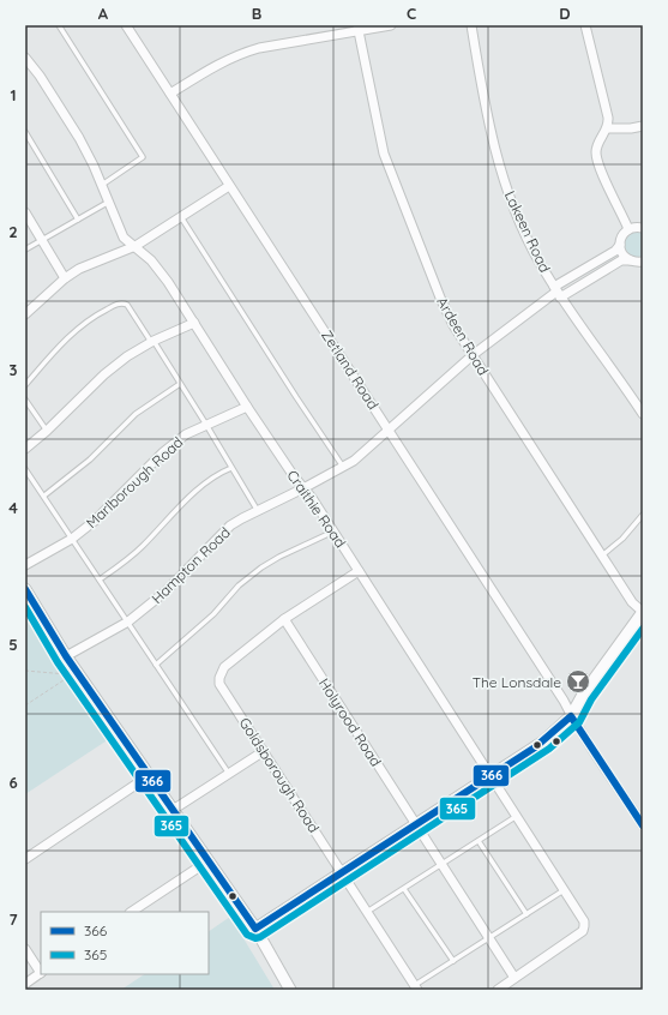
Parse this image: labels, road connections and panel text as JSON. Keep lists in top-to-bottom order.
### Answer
{
  "streets": {
    "street": [
      "Lakeen Road",
      "Ardeen Road",
      "Zetland Road",
      "Marlborough Road",
      "Craithie Road",
      "Hampton Road",
      "Holyrood Road",
      "Goldsborough Road"
    ]
  },
  "crossings": [
    ["Lakeen Road", "Hampton Road"],
    ["Ardeen Road", "Hampton Road"],
    ["Zetland Road", "Hampton Road"],
    ["Marlborough Road", "Craithie Road"],
    ["Craithie Road", "Hampton Road"],
    ["Craithie Road", "Holyrood Road"],
    ["Holyrood Road", "Goldsborough Road"]
  ],
  "places": {
    "bar": ["The Lonsdale"]
  },
  "lines": ["transit line 366", "transit line 365"],
  "legend": ["366", "365"],
  "grid": {
    "columns": [
      "A",
      "B",
      "C",
      "D"
    ],
    "rows": [
      "1",
      "2",
      "3",
      "4",
      "5",
      "6",
      "7"
    ]
  }
}
